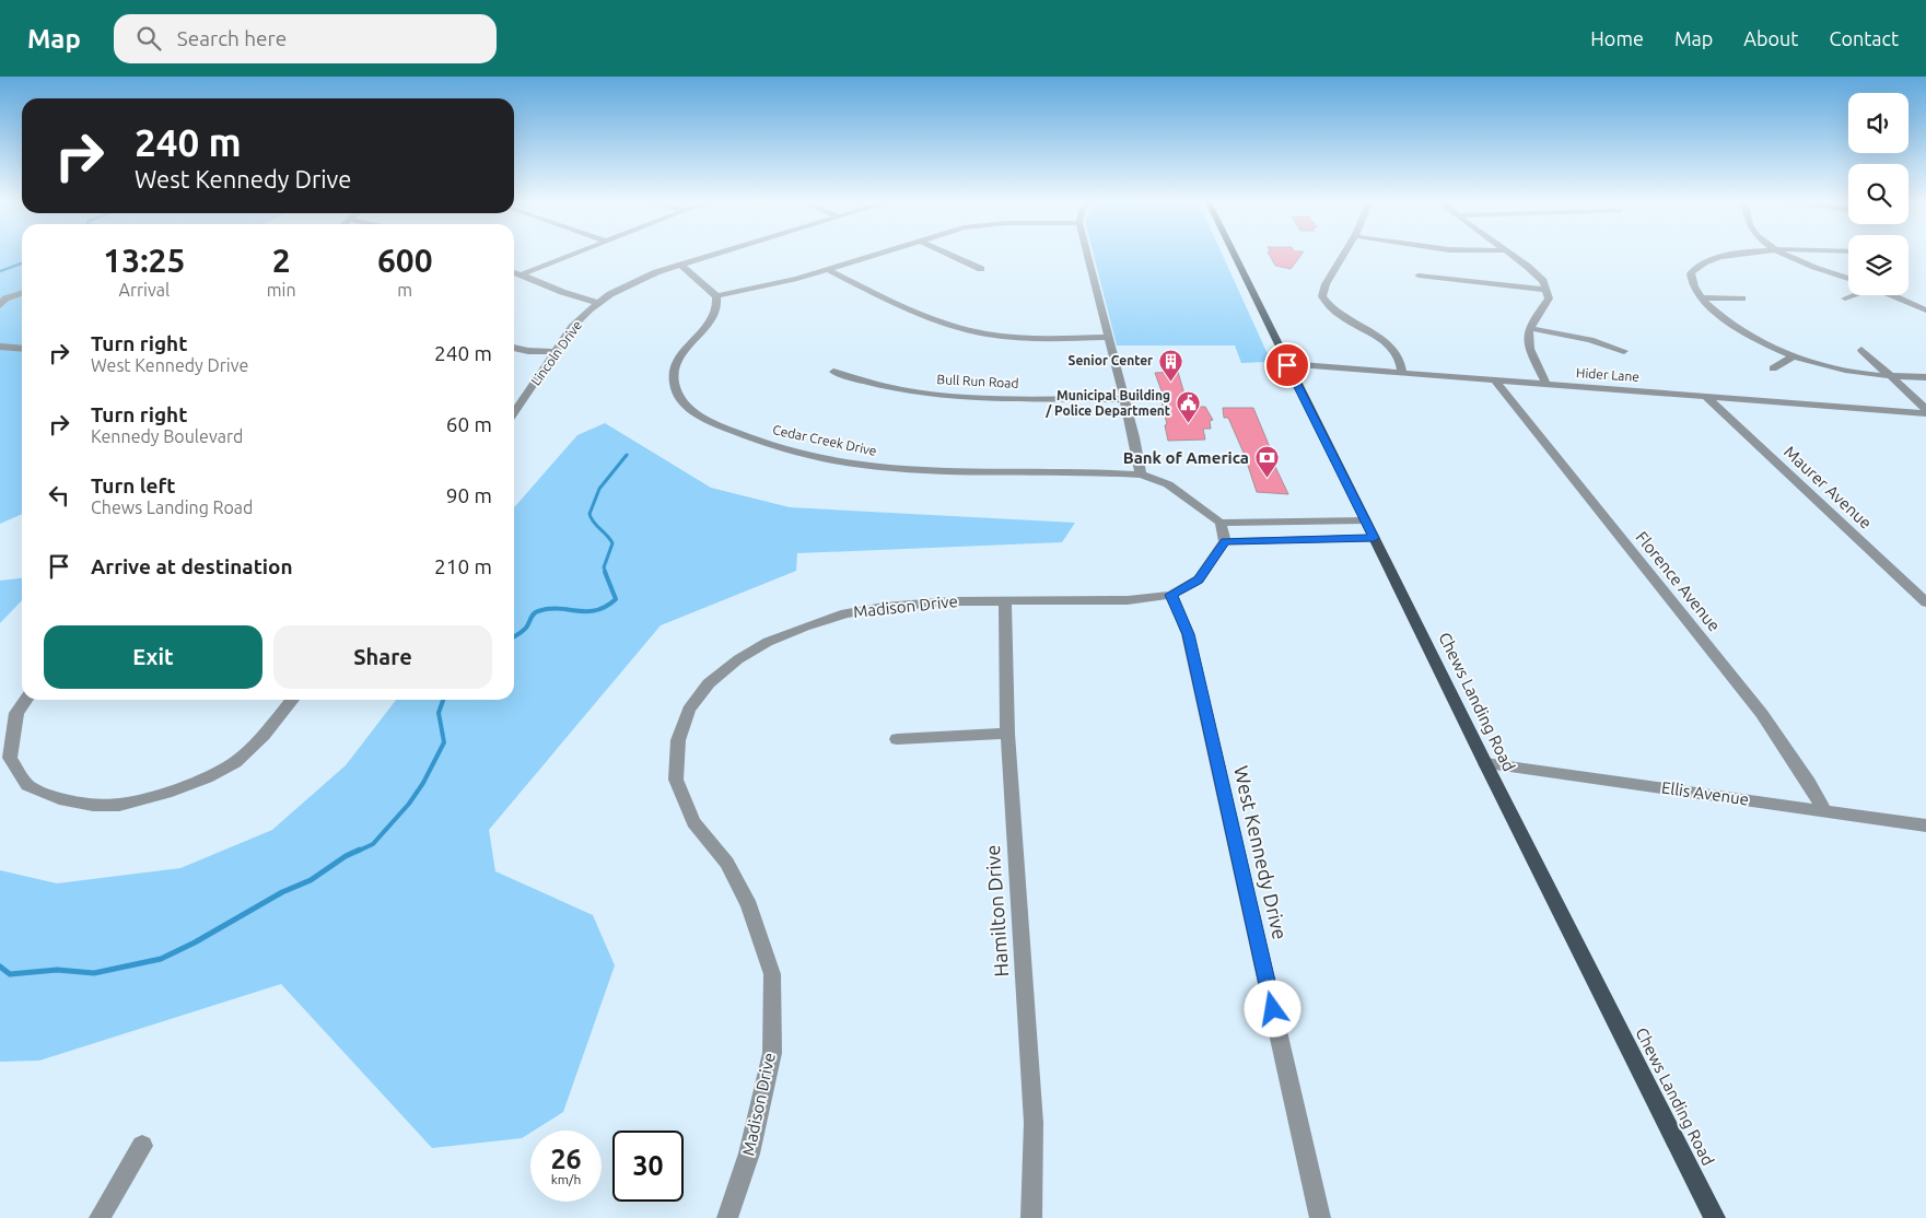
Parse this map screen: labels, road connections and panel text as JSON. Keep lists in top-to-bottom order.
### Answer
{
  "streets": {
    "main road": ["Chews Landing Road"],
    "street": [
      "Lincoln Drive",
      "Hider Lane",
      "Bull Run Road",
      "Cedar Creek Drive",
      "Maurer Avenue",
      "Florence Avenue",
      "Madison Drive",
      "Ellis Avenue",
      "West Kennedy Drive",
      "Hamilton Drive"
    ]
  },
  "crossings": [
    ["Hider Lane", "Maurer Avenue"],
    ["Hider Lane", "Florence Avenue"],
    ["Hider Lane", "Chews Landing Road"],
    ["Florence Avenue", "Ellis Avenue"],
    ["Madison Drive", "West Kennedy Drive"],
    ["Madison Drive", "Hamilton Drive"],
    ["Chews Landing Road", "Ellis Avenue"]
  ],
  "places": {
    "building": ["Senior Center"],
    "public building": ["Municipal Building / Police Department"],
    "bank": ["Bank of America"]
  },
  "page": {
    "header": "Map",
    "search": "Search here",
    "nav": [
      "Home",
      "Map",
      "About",
      "Contact"
    ],
    "turn": ["240 m", "West Kennedy Drive"],
    "eta": [
      "13:25",
      "Arrival",
      "2",
      "min",
      "600",
      "m"
    ],
    "list": [
      {
        "name": "Turn right",
        "note": "West Kennedy Drive",
        "value": "240 m"
      },
      {
        "name": "Turn right",
        "note": "Kennedy Boulevard",
        "value": "60 m"
      },
      {
        "name": "Turn left",
        "note": "Chews Landing Road",
        "value": "90 m"
      },
      {
        "name": "Arrive at destination",
        "value": "210 m"
      }
    ],
    "buttons": ["Exit", "Share"],
    "speed": "26 km/h",
    "limit": "30"
  }
}
